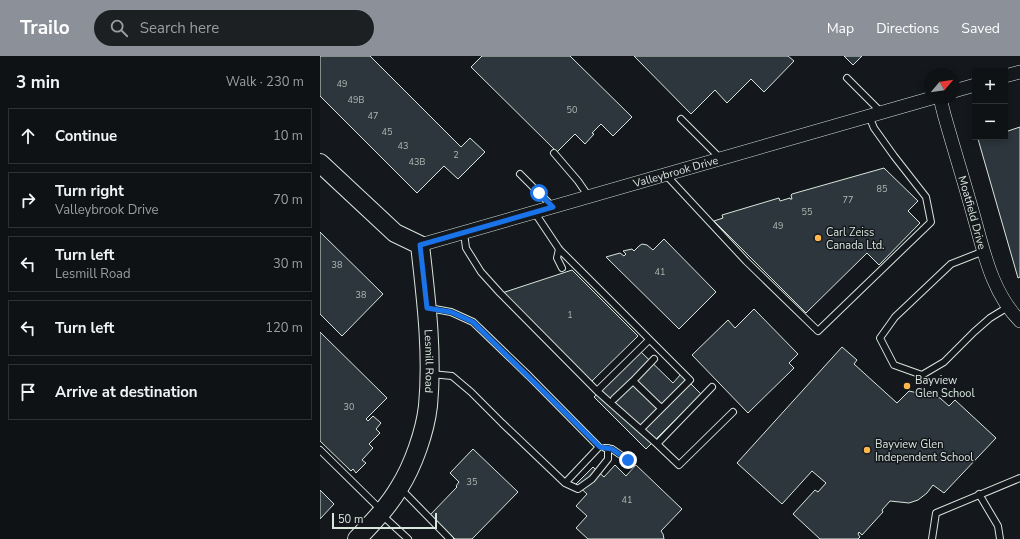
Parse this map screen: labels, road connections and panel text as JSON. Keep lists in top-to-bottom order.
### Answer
{
  "streets": {
    "street": ["Valleybrook Drive", "Moatfield Drive", "Lesmill Road"]
  },
  "crossings": [
    ["Valleybrook Drive", "Lesmill Road"]
  ],
  "places": ["Carl Zeiss Canada Ltd.", "Bayview Glen School", "Bayview Glen Independent School"],
  "house_numbers": [
    "49",
    "49B",
    "50",
    "47",
    "45",
    "43",
    "2",
    "43B",
    "85",
    "77",
    "55",
    "49",
    "38",
    "41",
    "38",
    "1",
    "30",
    "35",
    "41"
  ],
  "scale_bar": "50 m",
  "north": "top right",
  "page": {
    "header": "Trailo",
    "search": "Search here",
    "nav": ["Map", "Directions", "Saved"],
    "heading": ["3 min", "Walk · 230 m"],
    "map_buttons": ["+", "−"],
    "list": [
      ["Continue", "10 m"],
      ["Turn right", "Valleybrook Drive", "70 m"],
      ["Turn left", "Lesmill Road", "30 m"],
      ["Turn left", "120 m"],
      "Arrive at destination"
    ],
    "scale": "50 m"
  }
}
